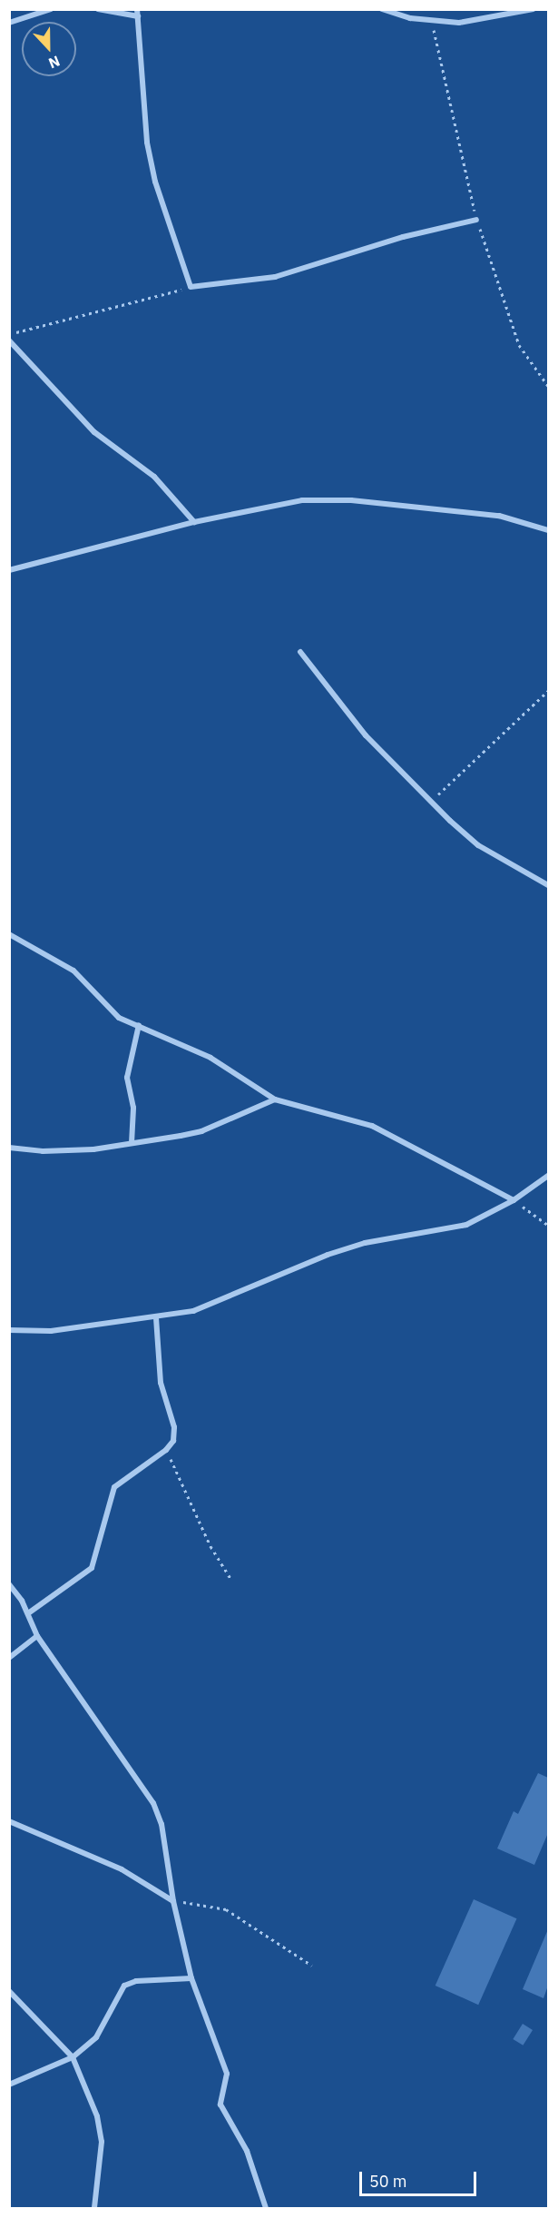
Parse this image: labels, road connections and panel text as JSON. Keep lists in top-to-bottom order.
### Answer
{
  "scale_bar": "50 m",
  "north": "bottom"
}
